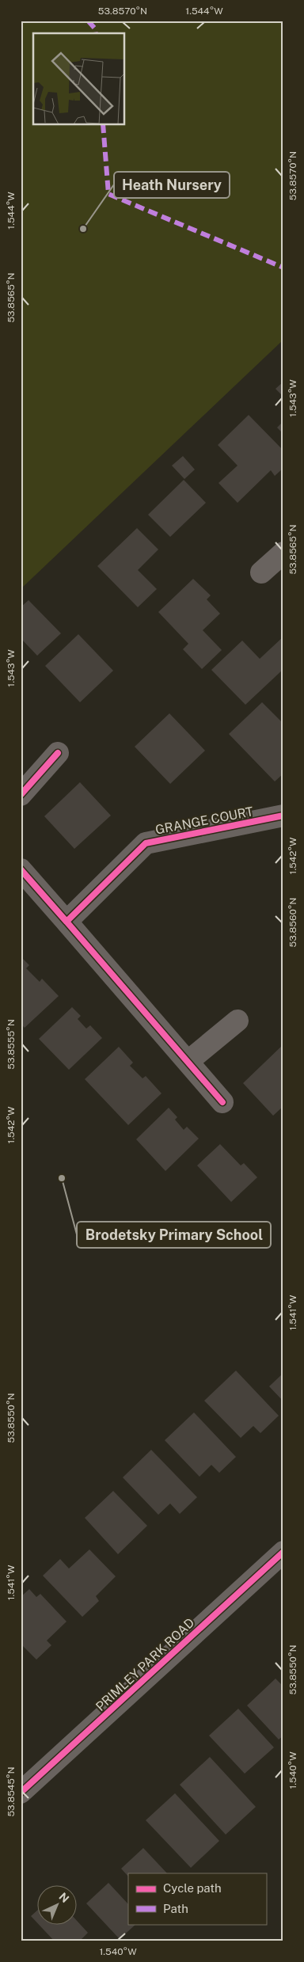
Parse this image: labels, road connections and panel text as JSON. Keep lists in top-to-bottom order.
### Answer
{
  "streets": {
    "street": ["GRANGE COURT", "PRIMLEY PARK ROAD"]
  },
  "places": ["Heath Nursery", "Brodetsky Primary School"],
  "legend": ["Cycle path", "Path"],
  "north": "top right",
  "coordinates": [
    "53.8570°N",
    "1.544°W",
    "53.8565°N",
    "1.543°W",
    "1.542°W",
    "53.8560°N",
    "53.8555°N",
    "1.541°W",
    "53.8550°N",
    "1.540°W",
    "53.8545°N"
  ]
}
